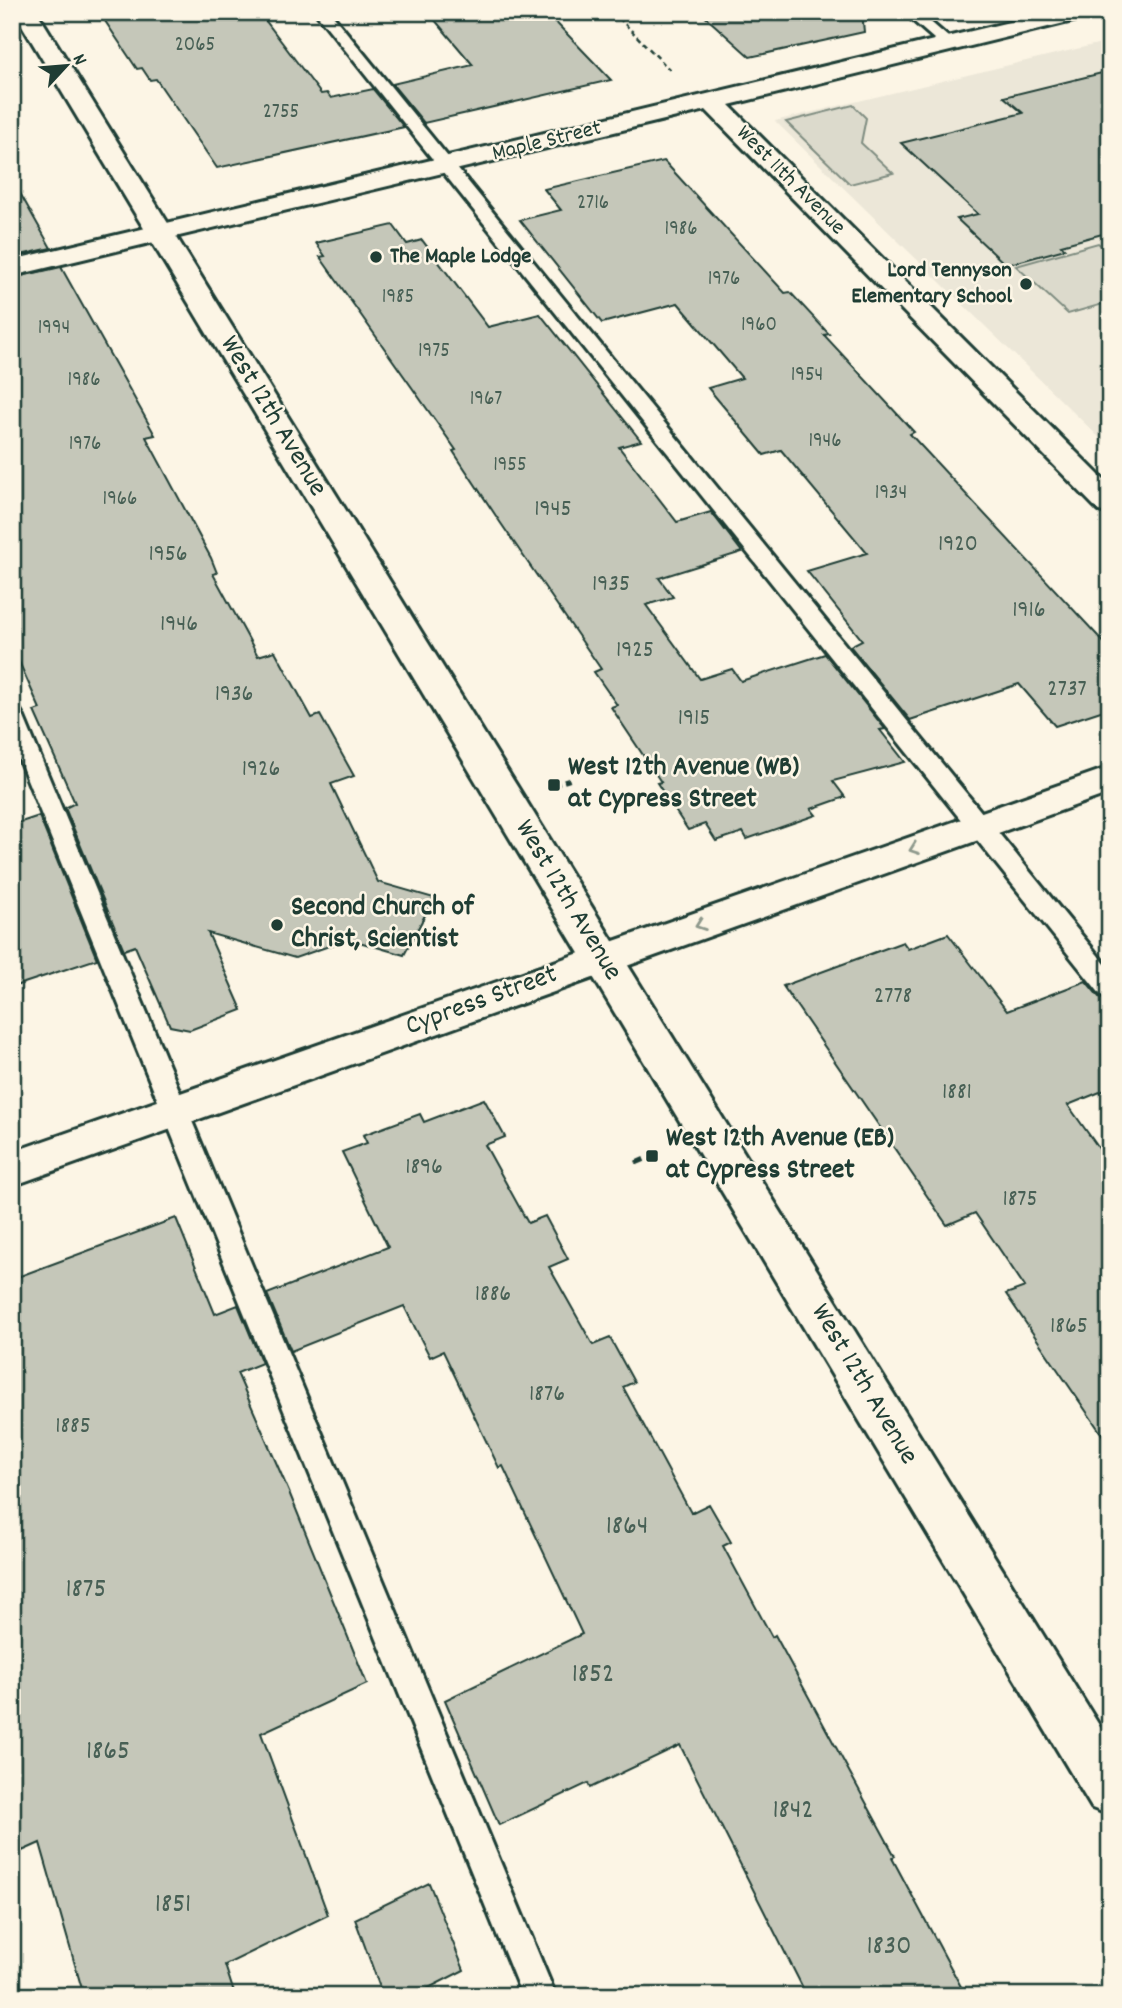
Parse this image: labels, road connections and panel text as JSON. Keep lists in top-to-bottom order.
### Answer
{
  "streets": {
    "street": [
      "Maple Street",
      "West 11th Avenue",
      "West 12th Avenue",
      "Cypress Street"
    ]
  },
  "crossings": [
    ["Maple Street", "West 11th Avenue"],
    ["Maple Street", "West 12th Avenue"],
    ["West 12th Avenue", "Cypress Street"]
  ],
  "places": {
    "other": ["The Maple Lodge", "Lord Tennyson Elementary School", "Second Church of Christ, Scientist"],
    "transit": ["West 12th Avenue (WB) at Cypress Street", "West 12th Avenue (EB) at Cypress Street"]
  },
  "house_numbers": [
    "2065",
    "2755",
    "2716",
    "1986",
    "1976",
    "1985",
    "1960",
    "1994",
    "1975",
    "1954",
    "1986",
    "1967",
    "1946",
    "1976",
    "1955",
    "1934",
    "1966",
    "1945",
    "1920",
    "1956",
    "1935",
    "1916",
    "1946",
    "1925",
    "2737",
    "1936",
    "1915",
    "1926",
    "2778",
    "1881",
    "1896",
    "1875",
    "1886",
    "1865",
    "1876",
    "1885",
    "1864",
    "1875",
    "1852",
    "1865",
    "1842",
    "1851",
    "1830"
  ],
  "north": "top right"
}
